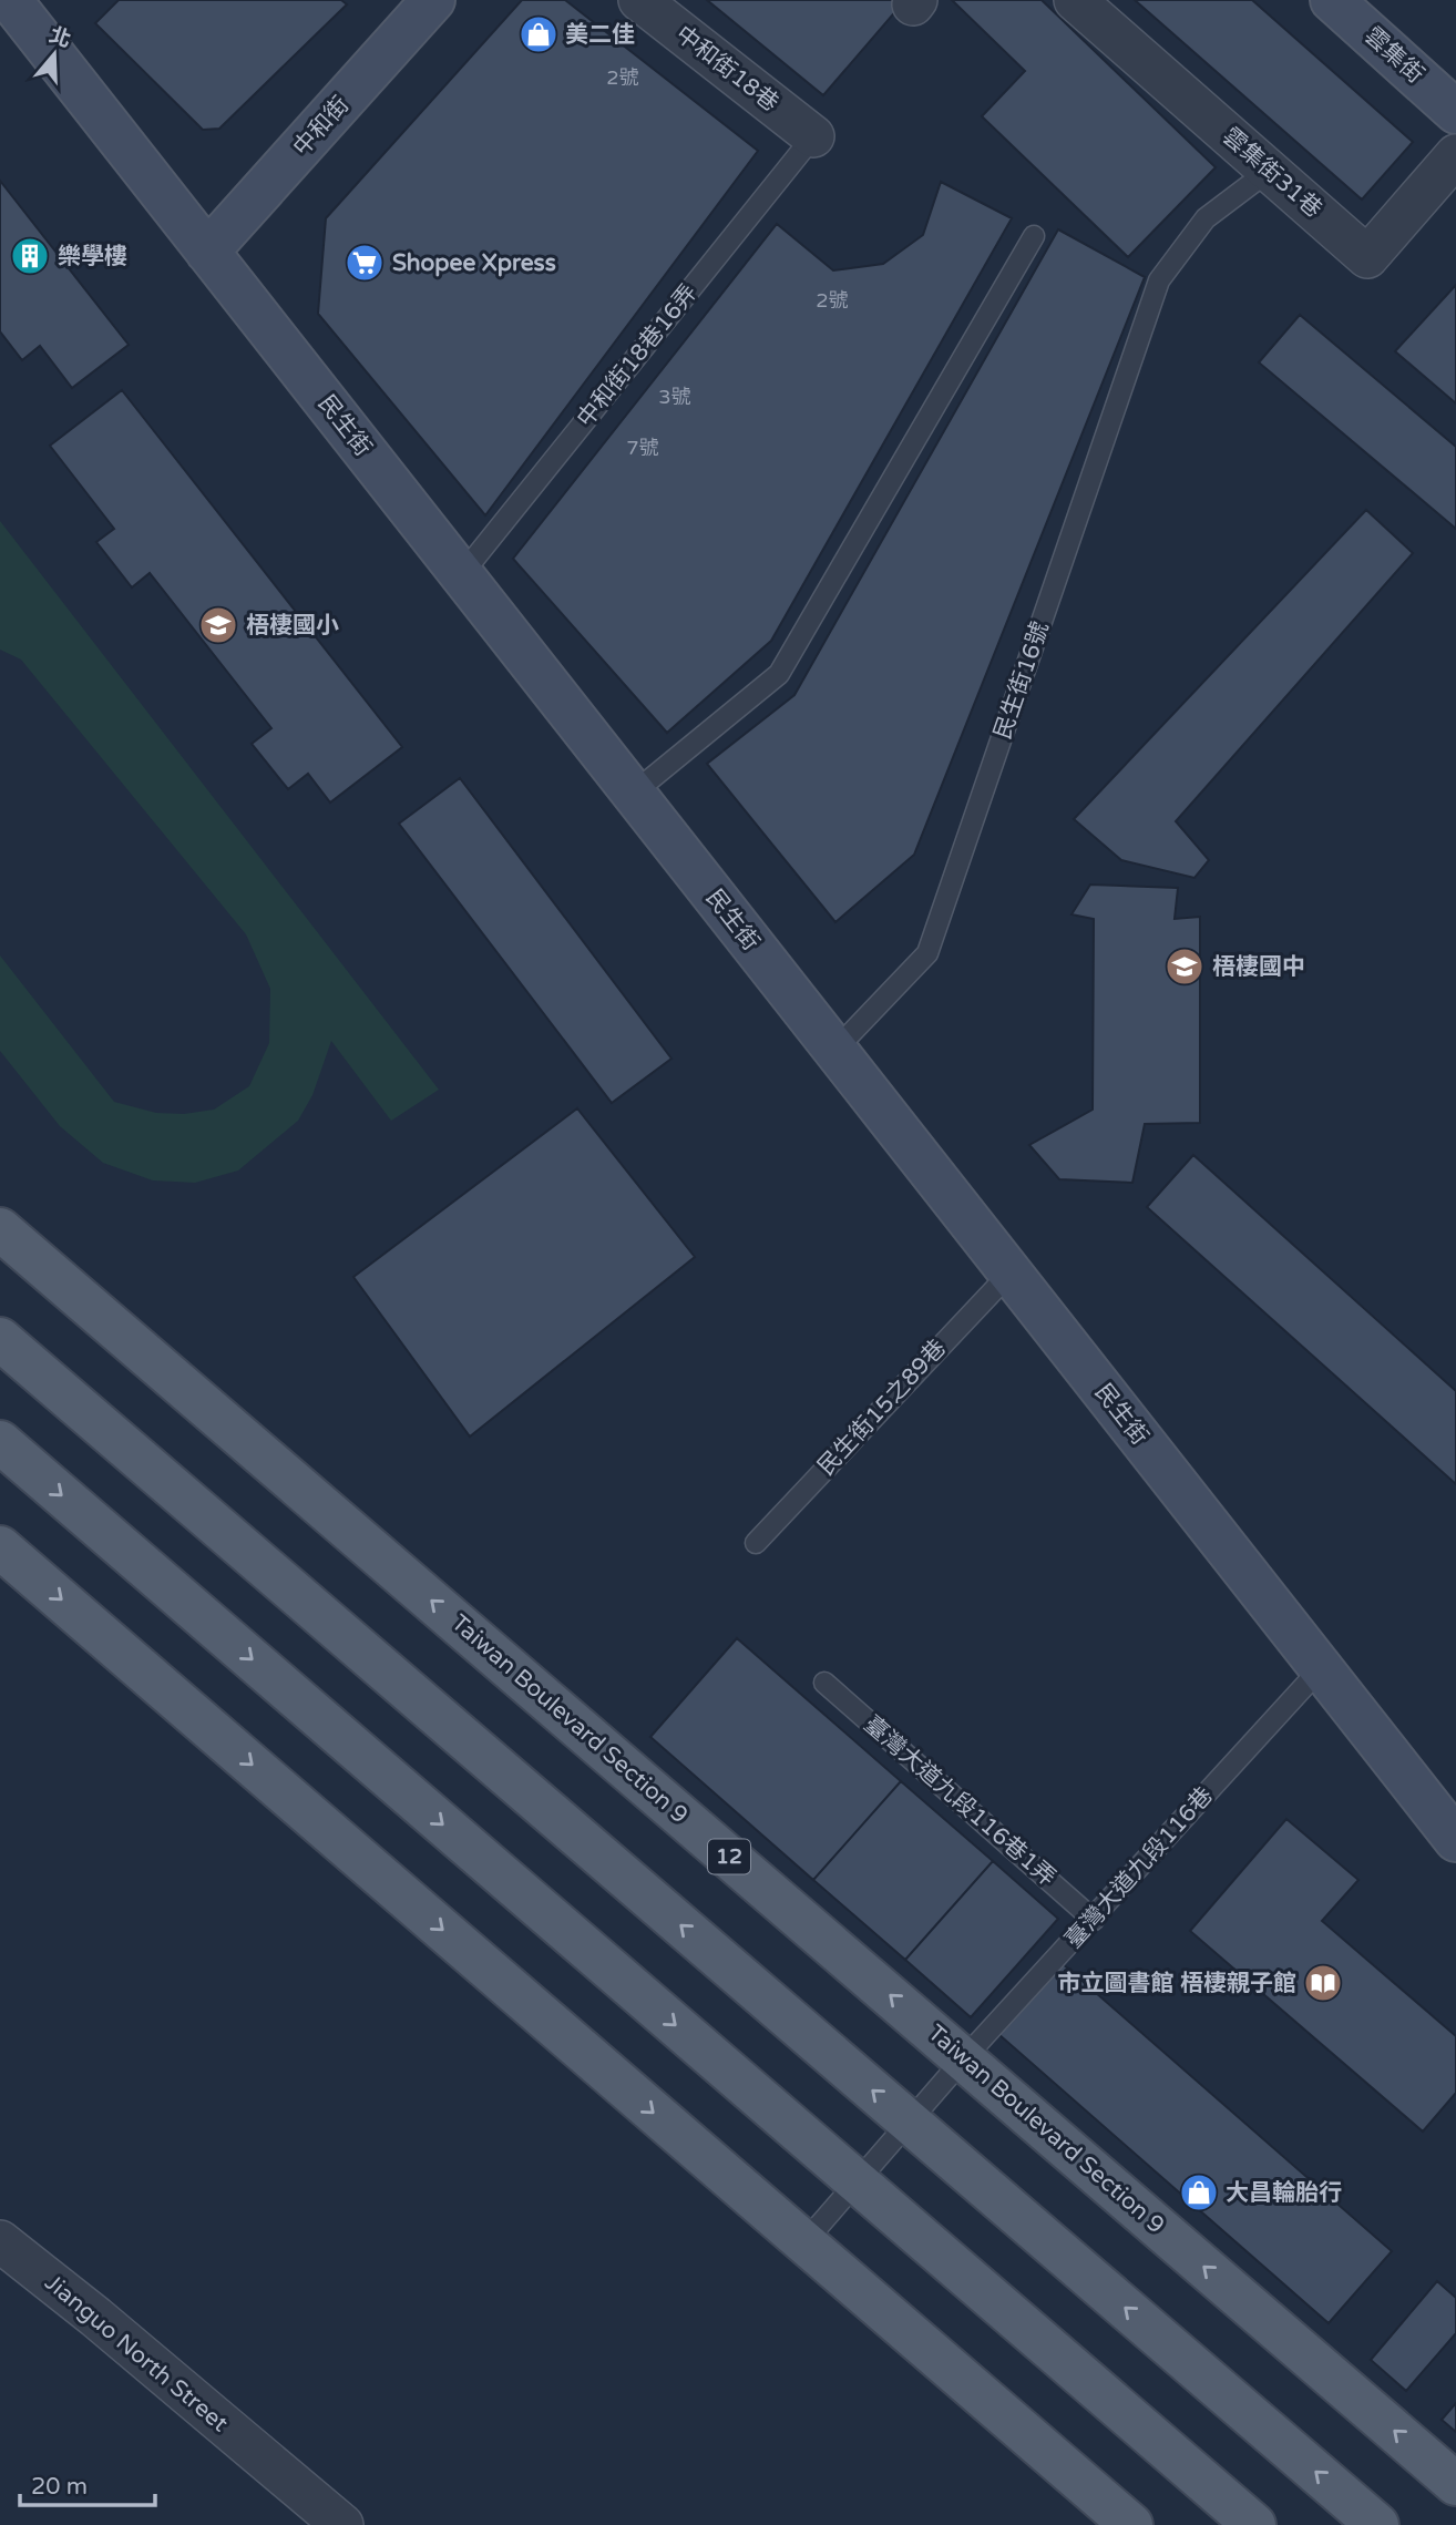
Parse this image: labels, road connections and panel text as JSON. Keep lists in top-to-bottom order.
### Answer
{
  "streets": {
    "main road": ["Taiwan Boulevard Section 9", "12"],
    "street": [
      "雲集街",
      "中和街18巷",
      "中和街",
      "雲集街31巷",
      "民生街",
      "Jianguo North Street"
    ],
    "lane": [
      "中和街18巷16弄",
      "民生街16號",
      "民生街15之89巷",
      "臺灣大道九段116巷1弄",
      "臺灣大道九段116巷"
    ]
  },
  "crossings": [
    ["中和街18巷", "中和街18巷16弄"],
    ["中和街", "民生街"],
    ["雲集街31巷", "民生街16號"],
    ["中和街18巷16弄", "民生街"],
    ["民生街", "民生街16號"],
    ["民生街", "民生街15之89巷"],
    ["民生街", "臺灣大道九段116巷"],
    ["Taiwan Boulevard Section 9", "臺灣大道九段116巷"],
    ["臺灣大道九段116巷1弄", "臺灣大道九段116巷"]
  ],
  "places": {
    "shop": ["美二佳", "大昌輪胎行"],
    "building": ["樂學樓"],
    "supermarket": ["Shopee Xpress"],
    "school or university": ["梧棲國小", "梧棲國中"],
    "library": ["市立圖書館 梧棲親子館"]
  },
  "house_numbers": [
    "2號",
    "2號",
    "3號",
    "7號"
  ],
  "scale_bar": "20 m",
  "north": "top"
}
